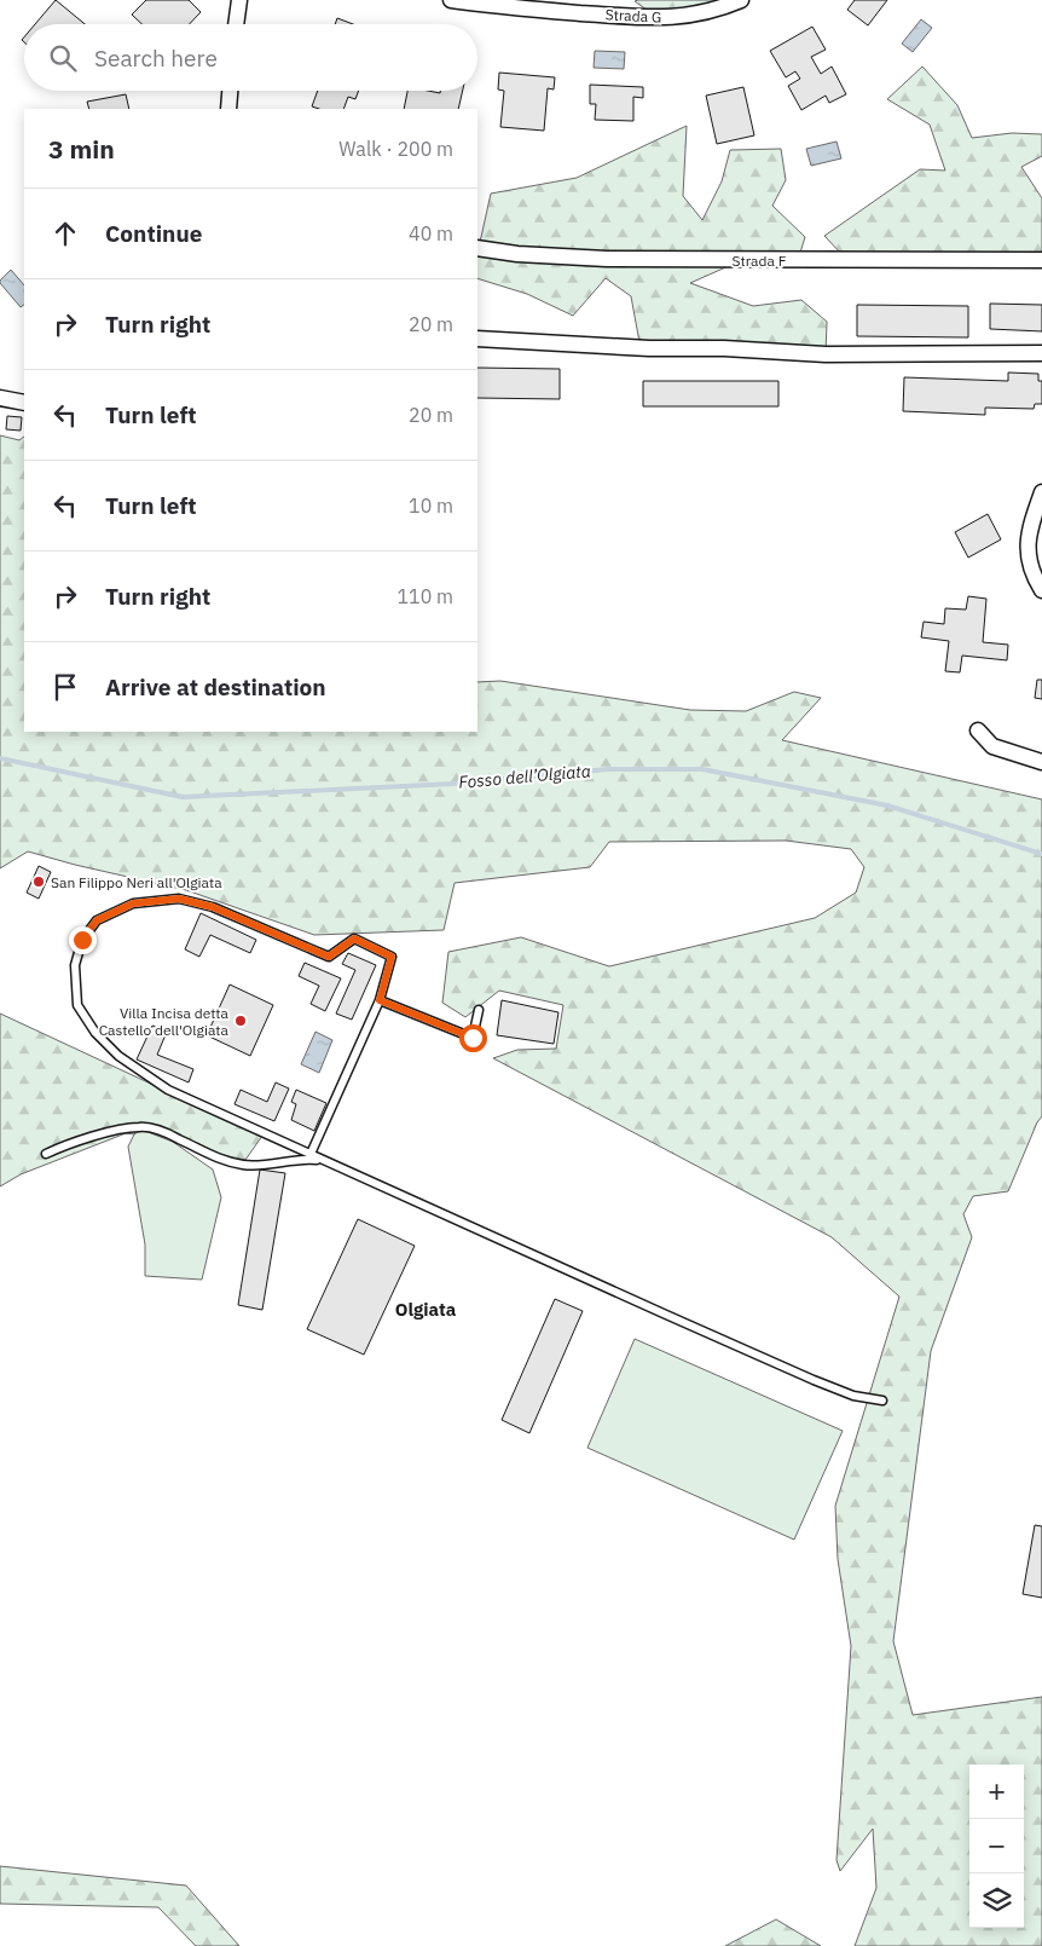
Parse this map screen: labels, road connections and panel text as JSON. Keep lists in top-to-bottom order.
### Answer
{
  "streets": {
    "street": ["Strada G", "Strada F"]
  },
  "districts": ["Olgiata"],
  "water": ["Fosso dell’Olgiata"],
  "places": ["San Filippo Neri all'Olgiata", "Villa Incisa detta Castello dell'Olgiata"],
  "page": {
    "search": "Search here",
    "heading": ["3 min", "Walk · 200 m"],
    "list": [
      ["Continue", "40 m"],
      ["Turn right", "20 m"],
      ["Turn left", "20 m"],
      ["Turn left", "10 m"],
      ["Turn right", "110 m"],
      "Arrive at destination"
    ],
    "map_buttons": ["+", "−"]
  }
}
